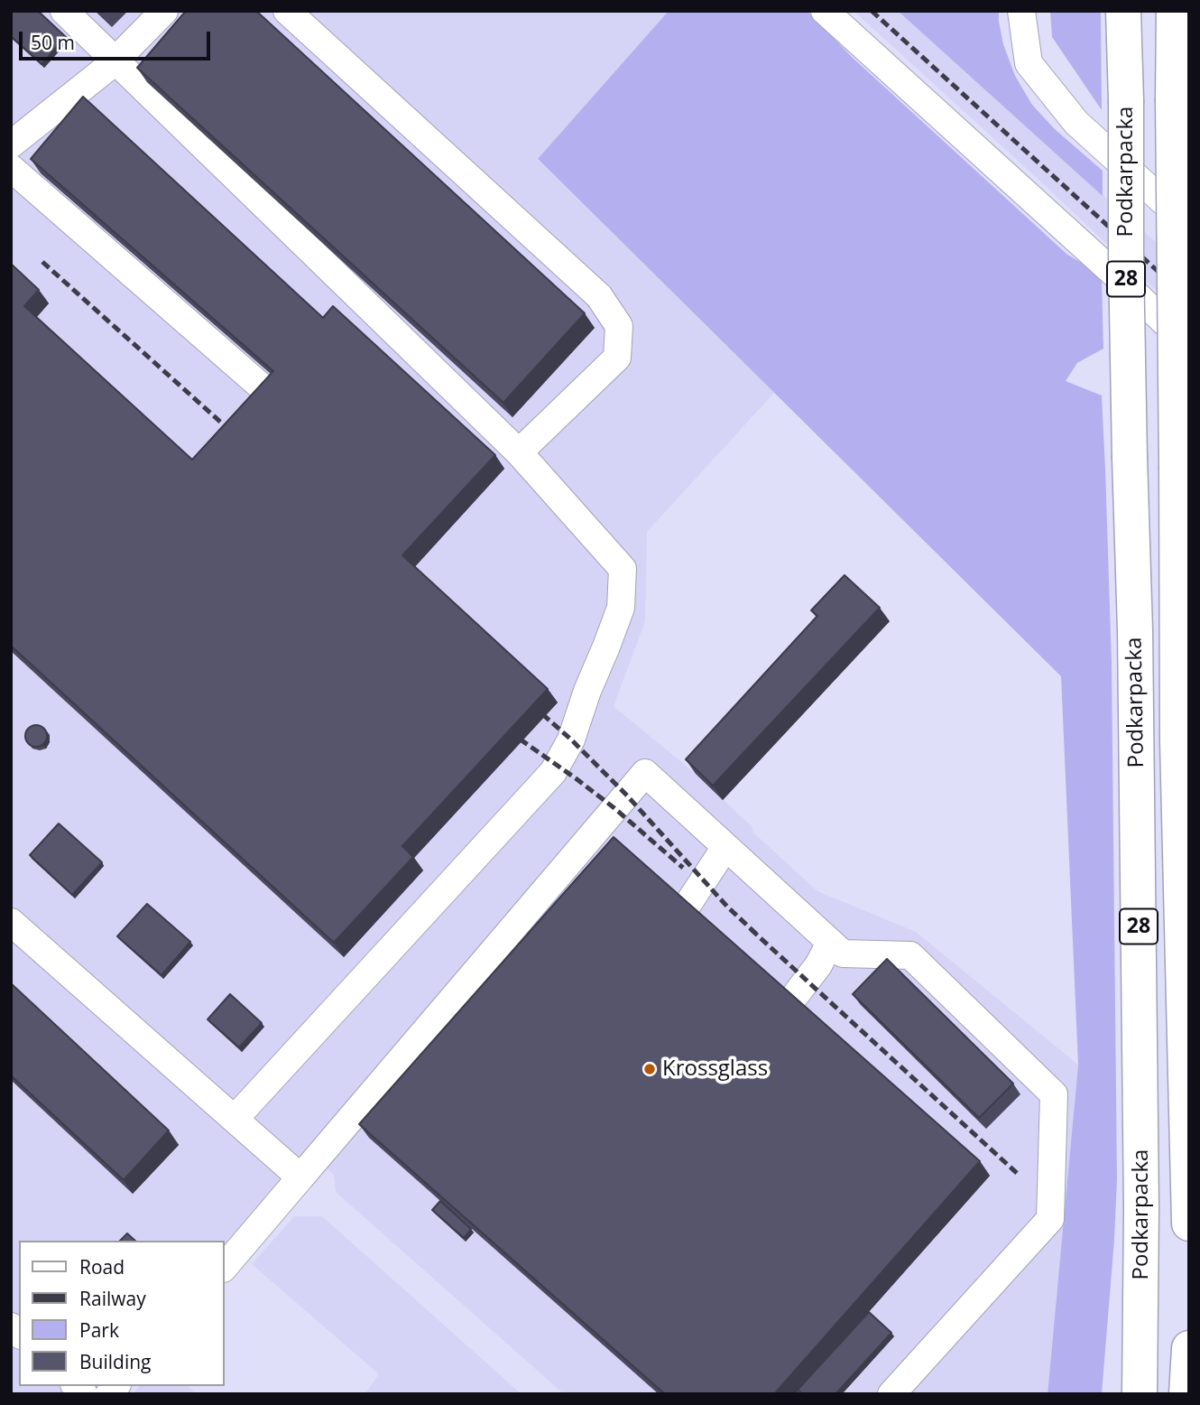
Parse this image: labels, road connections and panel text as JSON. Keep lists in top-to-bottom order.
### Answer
{
  "streets": {
    "main road": ["Podkarpacka", "28"]
  },
  "places": ["Krossglass"],
  "legend": [
    "Road",
    "Railway",
    "Park",
    "Building"
  ],
  "scale_bar": "50 m"
}
